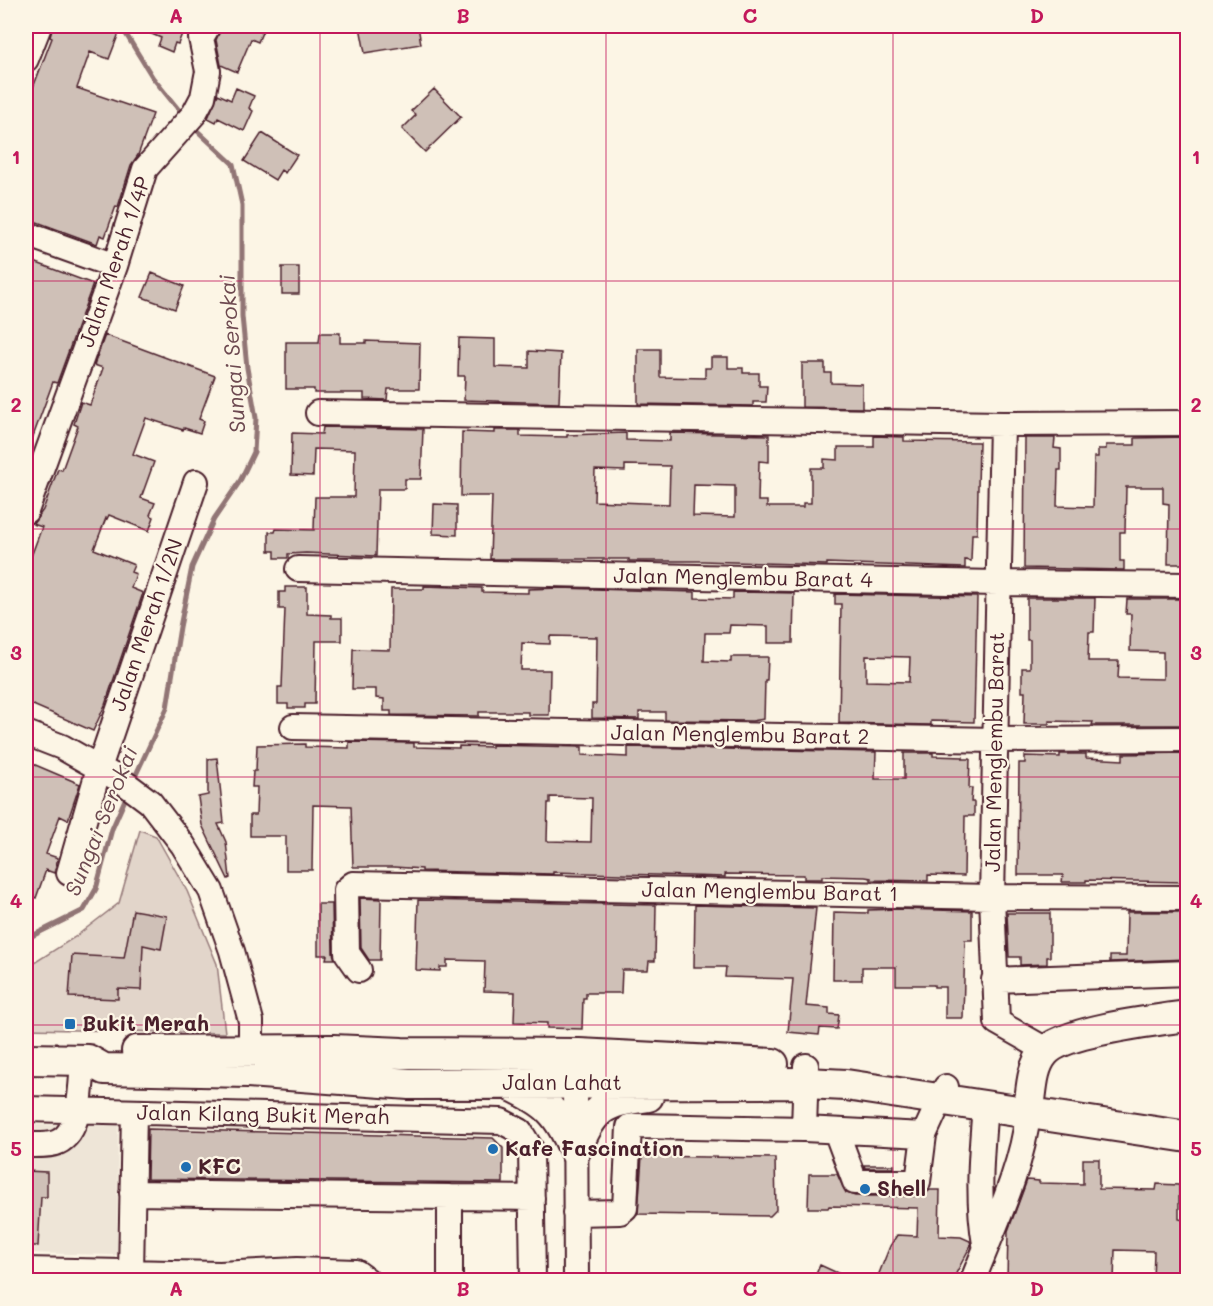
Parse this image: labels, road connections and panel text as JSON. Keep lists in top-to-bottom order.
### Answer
{
  "streets": {
    "main road": ["Jalan Lahat"],
    "street": [
      "Jalan Merah 1/4P",
      "Jalan Menglembu Barat 4",
      "Jalan Merah 1/2N",
      "Jalan Menglembu Barat 2",
      "Jalan Menglembu Barat",
      "Jalan Menglembu Barat 1",
      "Jalan Kilang Bukit Merah"
    ]
  },
  "crossings": [
    ["Jalan Menglembu Barat 4", "Jalan Menglembu Barat"],
    ["Jalan Menglembu Barat 2", "Jalan Menglembu Barat"],
    ["Jalan Menglembu Barat", "Jalan Menglembu Barat 1"]
  ],
  "water": ["Sungai Serokai"],
  "places": {
    "transit": ["Bukit Merah"],
    "other": ["Kafe Fascination", "KFC", "Shell"]
  },
  "grid": {
    "columns": [
      "A",
      "B",
      "C",
      "D"
    ],
    "rows": [
      "1",
      "2",
      "3",
      "4",
      "5"
    ]
  }
}
